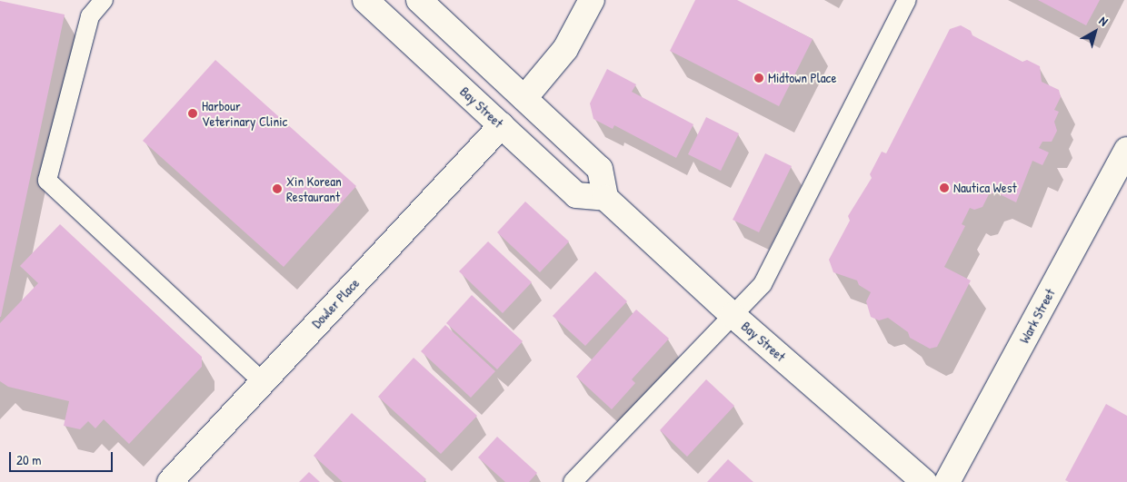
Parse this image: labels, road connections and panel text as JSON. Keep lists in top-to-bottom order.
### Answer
{
  "streets": {
    "main road": ["Bay Street", "Dowler Place", "Wark Street"]
  },
  "crossings": [
    ["Bay Street", "Dowler Place"]
  ],
  "places": [
    "Midtown Place",
    "Harbour Veterinary Clinic",
    "Nautica West",
    "Xin Korean Restaurant"
  ],
  "scale_bar": "20 m",
  "north": "top right"
}
